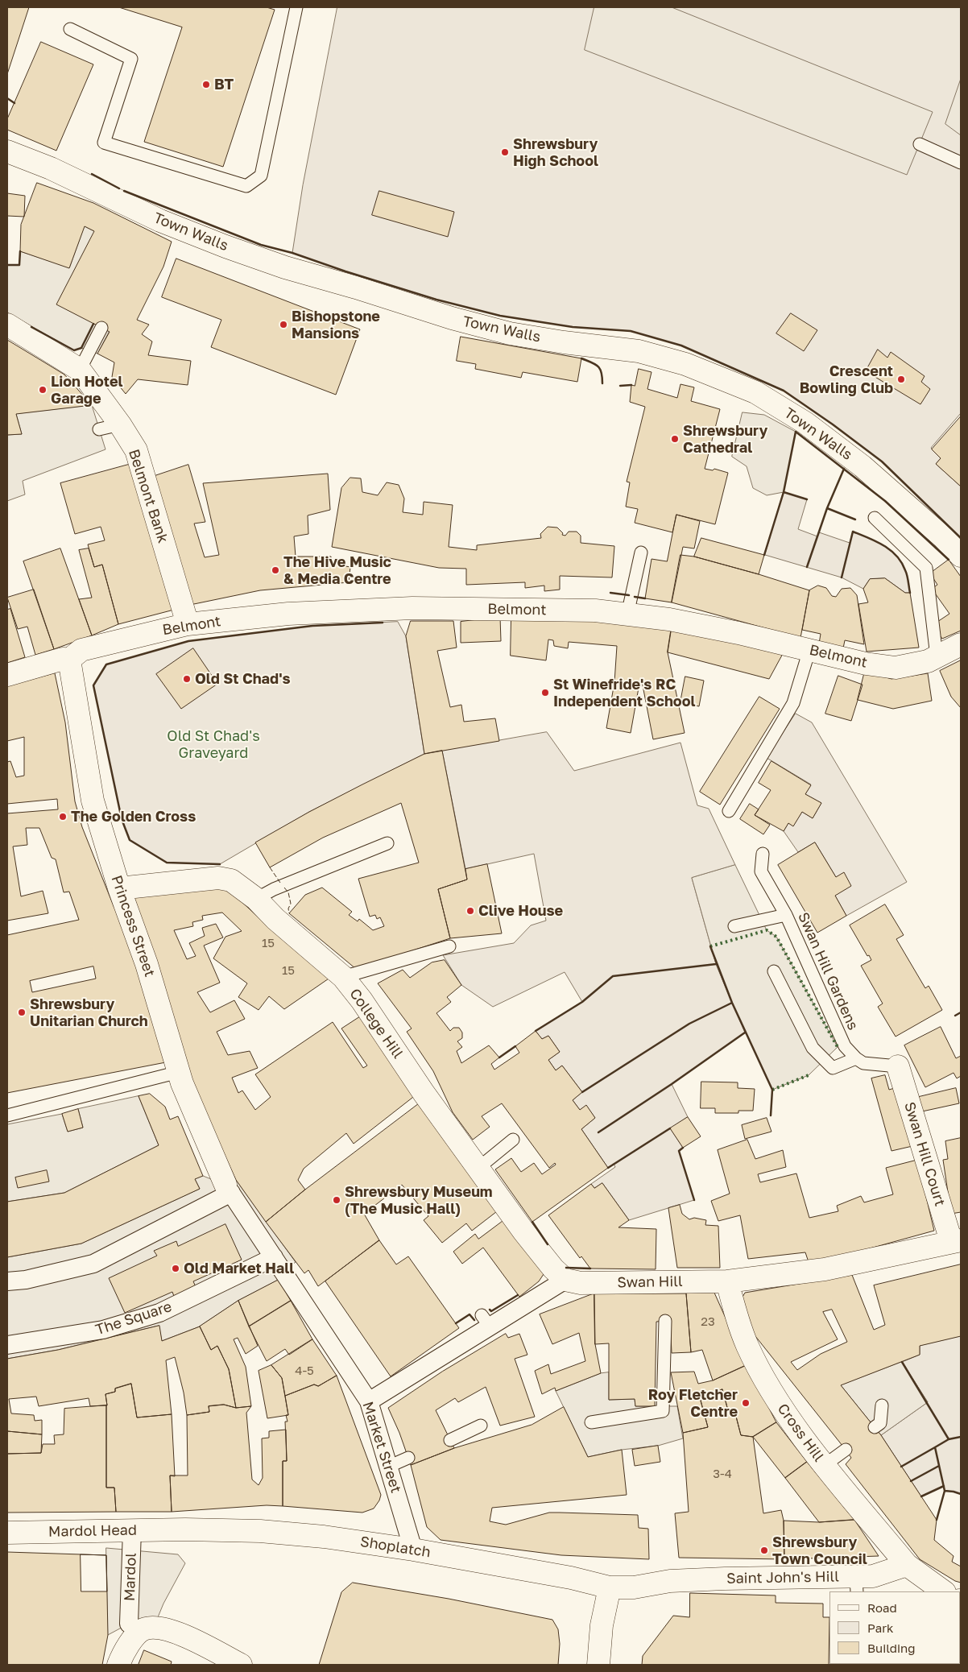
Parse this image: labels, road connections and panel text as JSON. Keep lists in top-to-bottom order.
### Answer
{
  "streets": {
    "street": [
      "Town Walls",
      "Belmont Bank",
      "Belmont",
      "Princess Street",
      "College Hill",
      "Swan Hill Court",
      "Swan Hill",
      "The Square",
      "Cross Hill",
      "Market Street",
      "Mardol Head",
      "Shoplatch",
      "Mardol",
      "Saint John's Hill"
    ],
    "lane": ["Swan Hill Gardens"]
  },
  "crossings": [
    ["Belmont Bank", "Belmont"],
    ["Belmont", "Princess Street"],
    ["Princess Street", "College Hill"],
    ["College Hill", "Swan Hill"],
    ["Swan Hill Court", "Swan Hill"],
    ["Swan Hill", "Cross Hill"],
    ["The Square", "Market Street"],
    ["Cross Hill", "Saint John's Hill"],
    ["Market Street", "Shoplatch"],
    ["Mardol Head", "Shoplatch"],
    ["Mardol Head", "Mardol"],
    ["Shoplatch", "Saint John's Hill"]
  ],
  "parks": ["Old St Chad's Graveyard"],
  "places": [
    "BT",
    "Shrewsbury High School",
    "Bishopstone Mansions",
    "Crescent Bowling Club",
    "Lion Hotel Garage",
    "Shrewsbury Cathedral",
    "The Hive Music & Media Centre",
    "Old St Chad's",
    "St Winefride's RC Independent School",
    "The Golden Cross",
    "Clive House",
    "Shrewsbury Unitarian Church",
    "Shrewsbury Museum (The Music Hall)",
    "Old Market Hall",
    "Roy Fletcher Centre",
    "Shrewsbury Town Council"
  ],
  "house_numbers": [
    "15",
    "15",
    "23",
    "4-5",
    "3-4"
  ],
  "legend": ["Road", "Park", "Building"]
}
